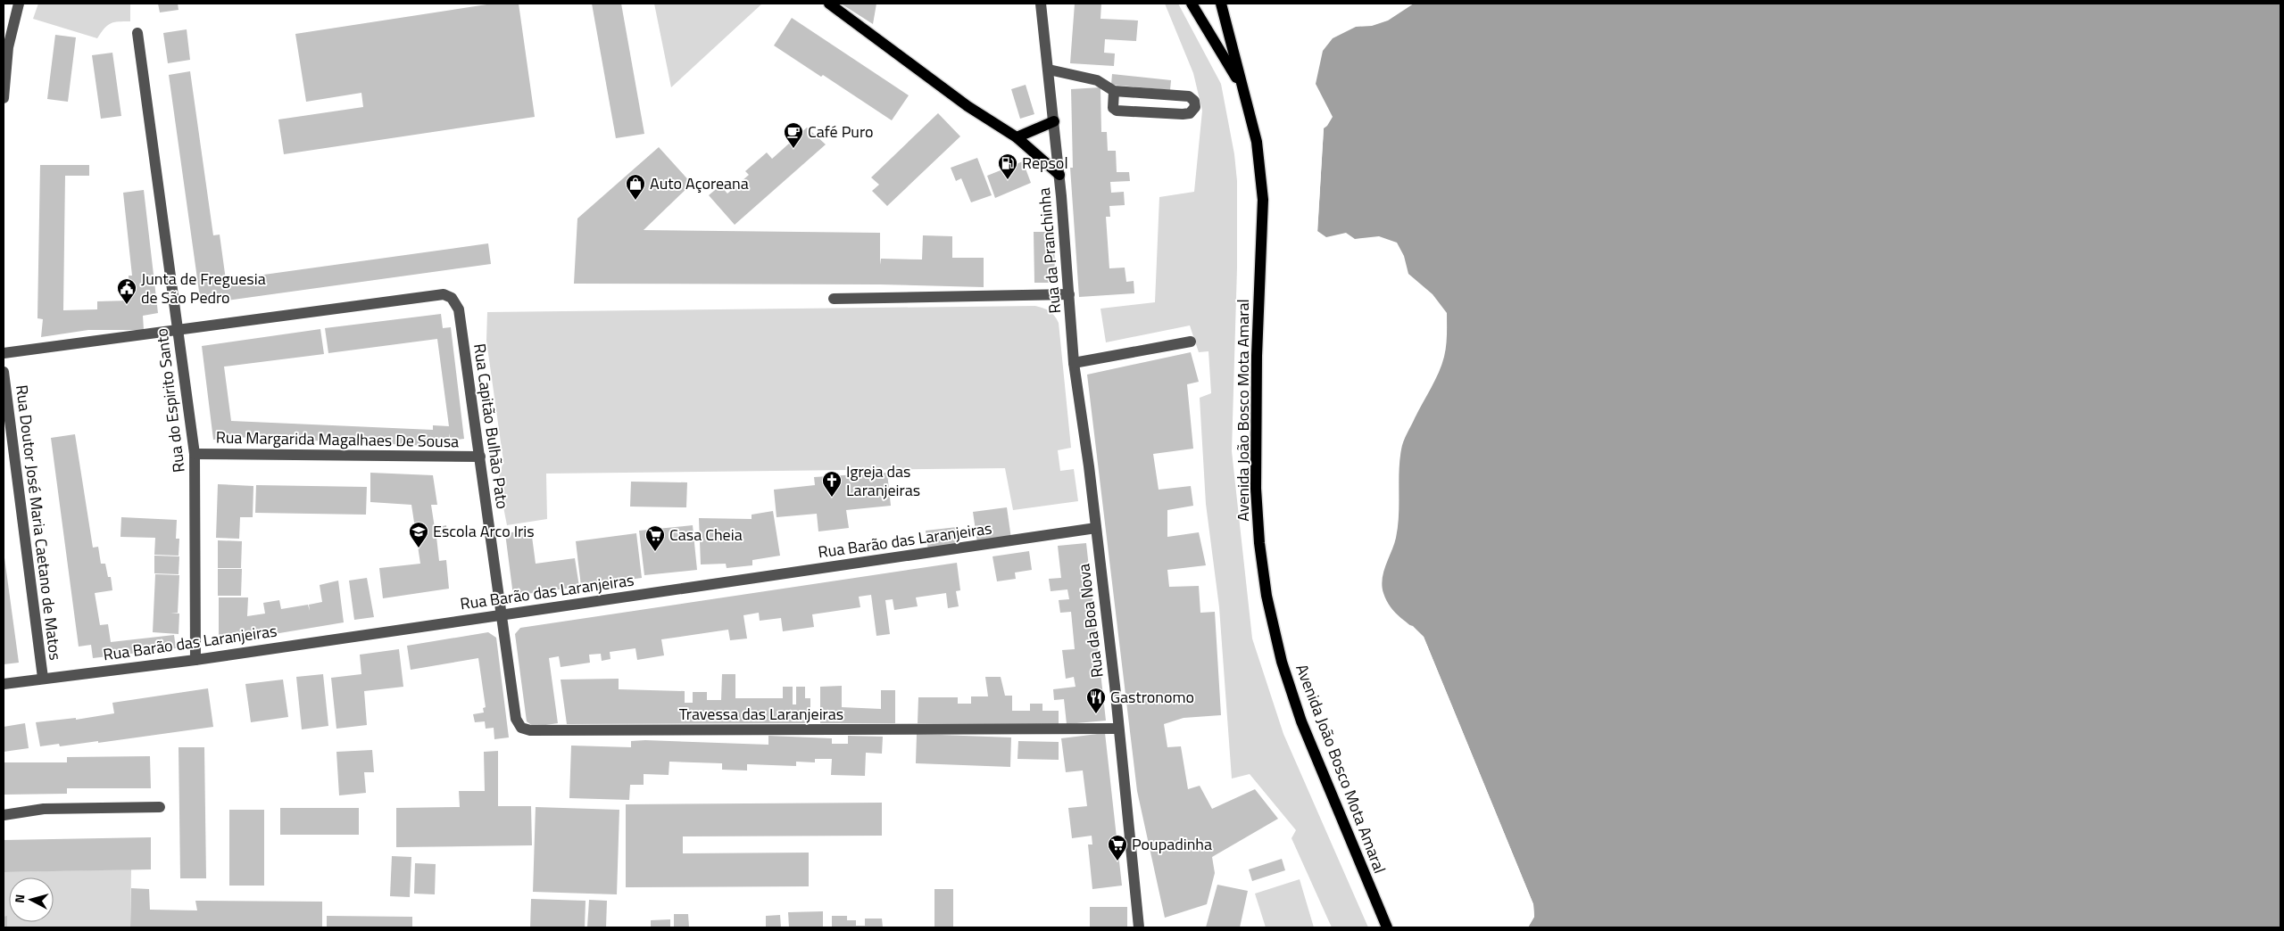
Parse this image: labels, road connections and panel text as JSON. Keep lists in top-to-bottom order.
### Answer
{
  "streets": {
    "main road": ["Avenida João Bosco Mota Amaral"],
    "street": [
      "Rua da Pranchinha",
      "Rua do Espirito Santo",
      "Rua Capitão Bulhão Pato",
      "Rua Margarida Magalhaes De Sousa",
      "Rua Doutor José Maria Caetano de Matos",
      "Rua Barão das Laranjeiras",
      "Rua da Boa Nova",
      "Travessa das Laranjeiras"
    ]
  },
  "crossings": [
    ["Rua da Pranchinha", "Rua da Boa Nova"],
    ["Rua do Espirito Santo", "Rua Capitão Bulhão Pato"],
    ["Rua do Espirito Santo", "Rua Margarida Magalhaes De Sousa"],
    ["Rua do Espirito Santo", "Rua Barão das Laranjeiras"],
    ["Rua Capitão Bulhão Pato", "Rua Margarida Magalhaes De Sousa"],
    ["Rua Capitão Bulhão Pato", "Rua Barão das Laranjeiras"],
    ["Rua Capitão Bulhão Pato", "Travessa das Laranjeiras"],
    ["Rua Doutor José Maria Caetano de Matos", "Rua Barão das Laranjeiras"],
    ["Rua Barão das Laranjeiras", "Rua da Boa Nova"],
    ["Rua Barão das Laranjeiras", "Travessa das Laranjeiras"],
    ["Rua da Boa Nova", "Travessa das Laranjeiras"]
  ],
  "places": {
    "cafe": ["Café Puro"],
    "fuel station": ["Repsol"],
    "shop": ["Auto Açoreana"],
    "public building": ["Junta de Freguesia de São Pedro"],
    "church": ["Igreja das Laranjeiras"],
    "school or university": ["Escola Arco Iris"],
    "supermarket": ["Casa Cheia", "Poupadinha"],
    "restaurant": ["Gastronomo"]
  },
  "north": "left"
}
